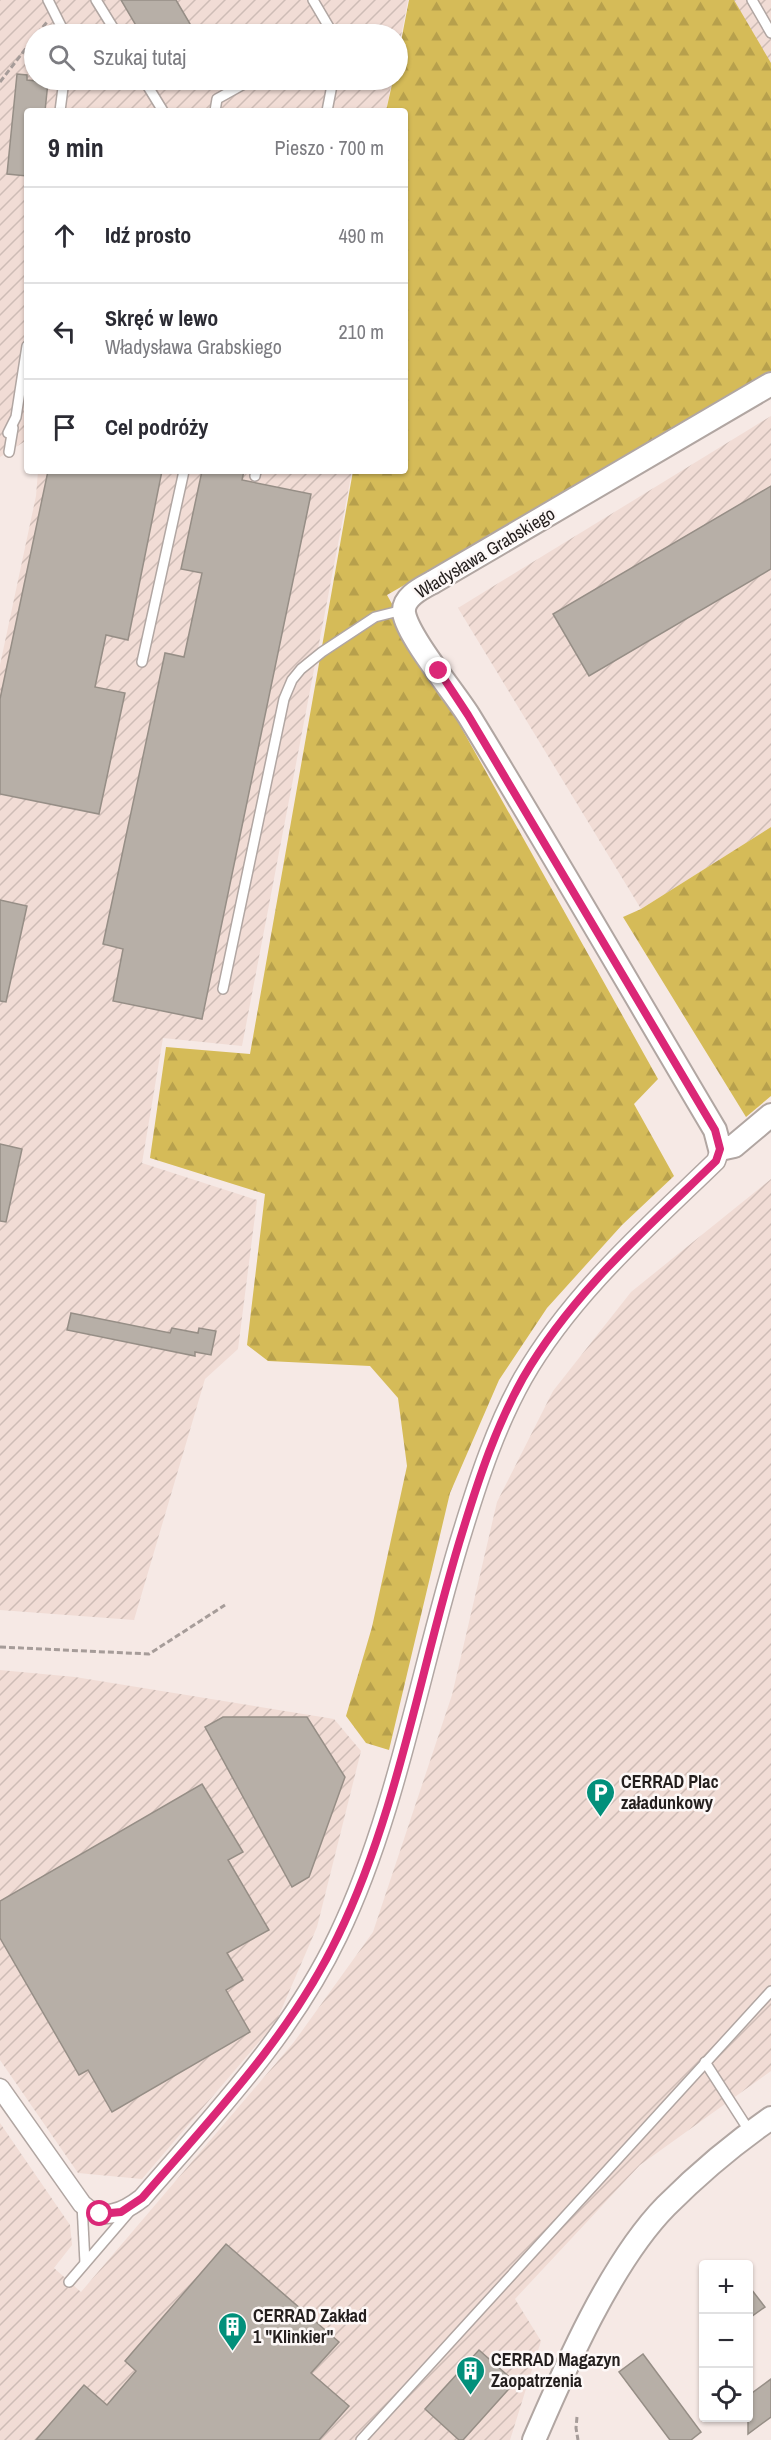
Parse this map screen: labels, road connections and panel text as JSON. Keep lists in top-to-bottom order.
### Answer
{
  "streets": {
    "street": ["Władysława Grabskiego"]
  },
  "places": {
    "parking": ["CERRAD Plac załadunkowy"],
    "building": ["CERRAD Zakład 1 \"Klinkier\"", "CERRAD Magazyn Zaopatrzenia"]
  },
  "page": {
    "search": "Szukaj tutaj",
    "heading": ["9 min", "Pieszo · 700 m"],
    "list": [
      ["Idź prosto", "490 m"],
      ["Skręć w lewo", "Władysława Grabskiego", "210 m"],
      "Cel podróży"
    ],
    "map_buttons": ["+", "−"]
  }
}
